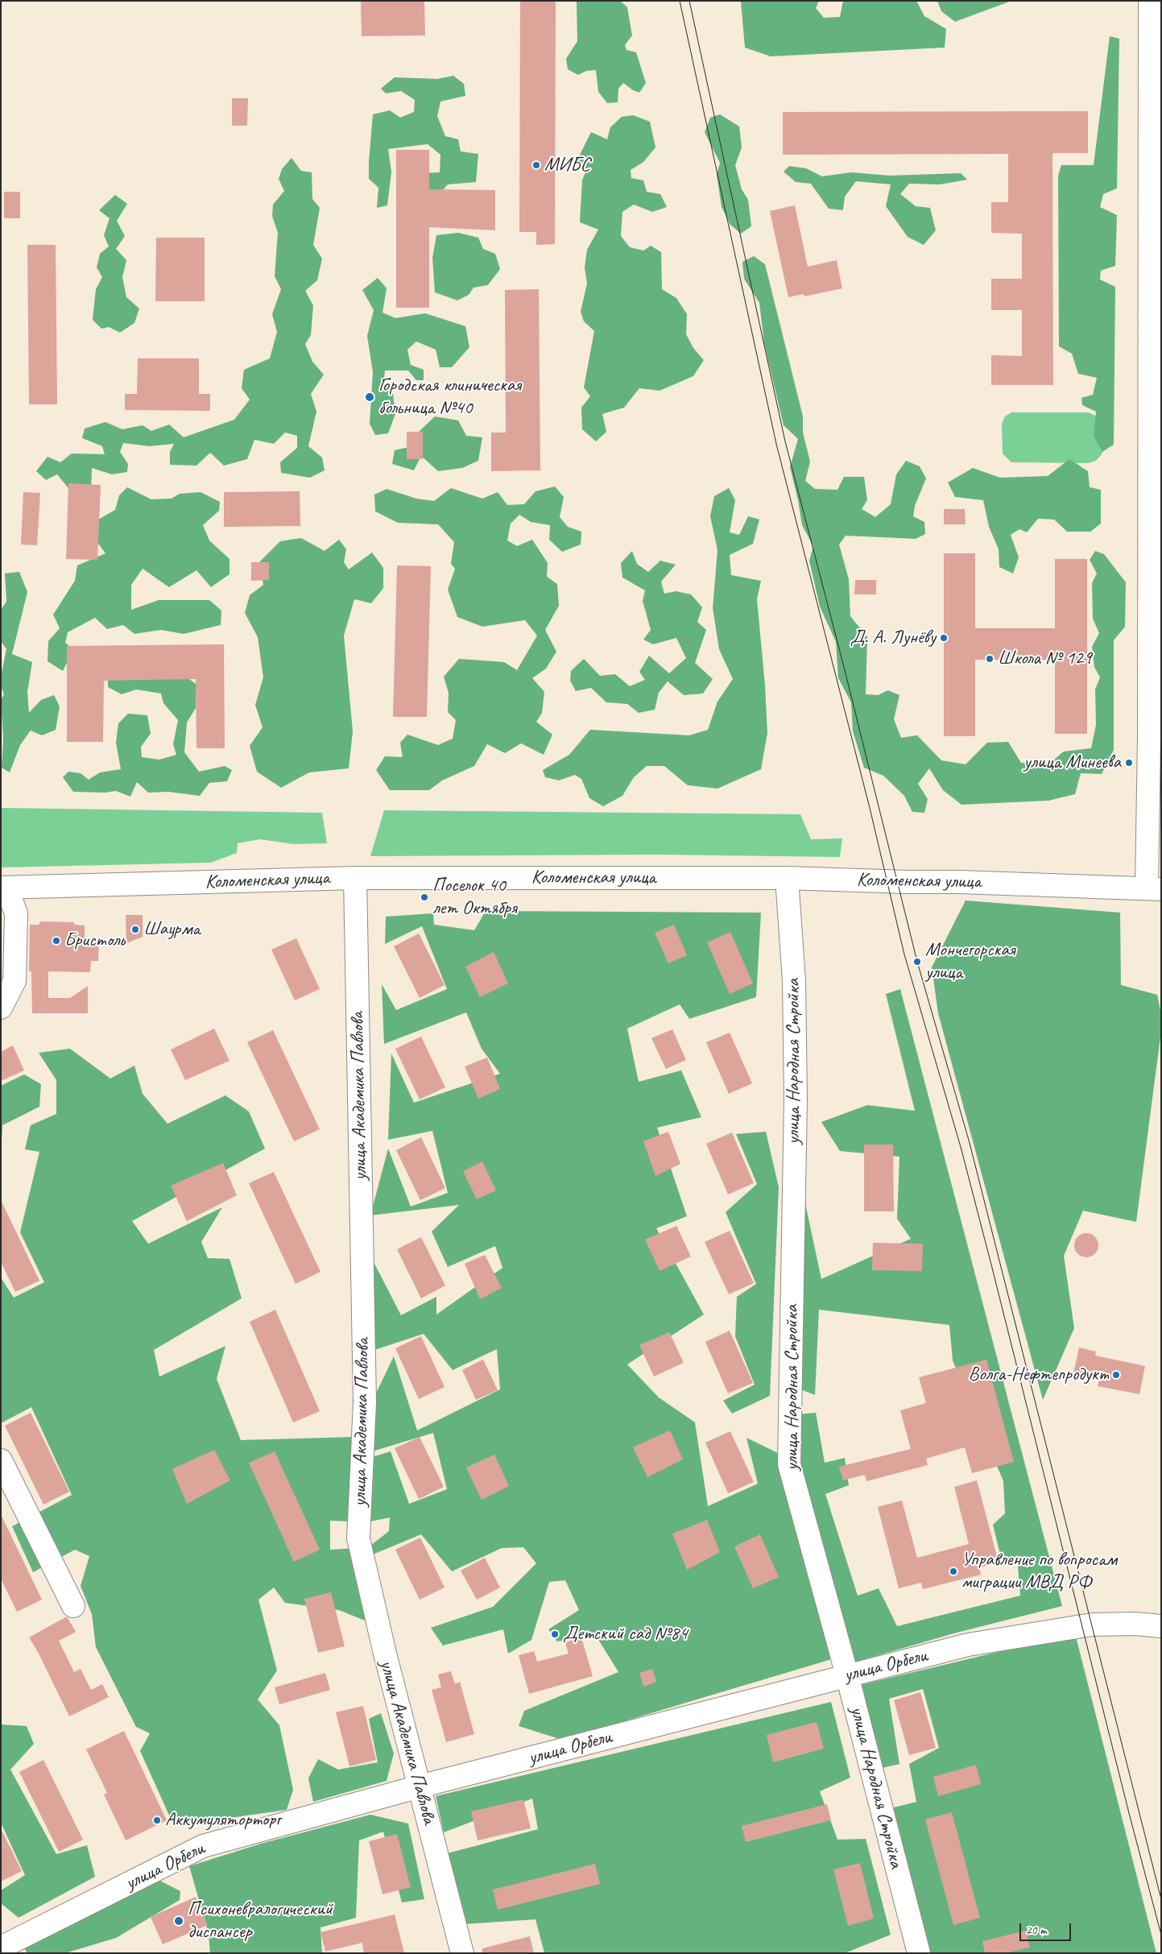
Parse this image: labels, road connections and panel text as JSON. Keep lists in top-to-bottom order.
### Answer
{
  "streets": {
    "street": [
      "Коломенская улица",
      "улица Народная Стройка",
      "улица Академика Павлова",
      "улица Орбели"
    ]
  },
  "crossings": [
    ["Коломенская улица", "улица Народная Стройка"],
    ["Коломенская улица", "улица Академика Павлова"],
    ["улица Народная Стройка", "улица Орбели"],
    ["улица Академика Павлова", "улица Орбели"]
  ],
  "places": [
    "МИБС",
    "Городская клиническая больница №40",
    "Д. А. Лунёву",
    "Школа № 129",
    "улица Минеева",
    "Поселок 40 лет Октября",
    "Шаурма",
    "Бристоль",
    "Мончегорская улица",
    "Волга-Нефтепродукт",
    "Управление по вопросам миграции МВД РФ",
    "Детский сад №84",
    "Аккумуляторторг",
    "Психоневралогический диспансер"
  ],
  "scale_bar": "20 m"
}
